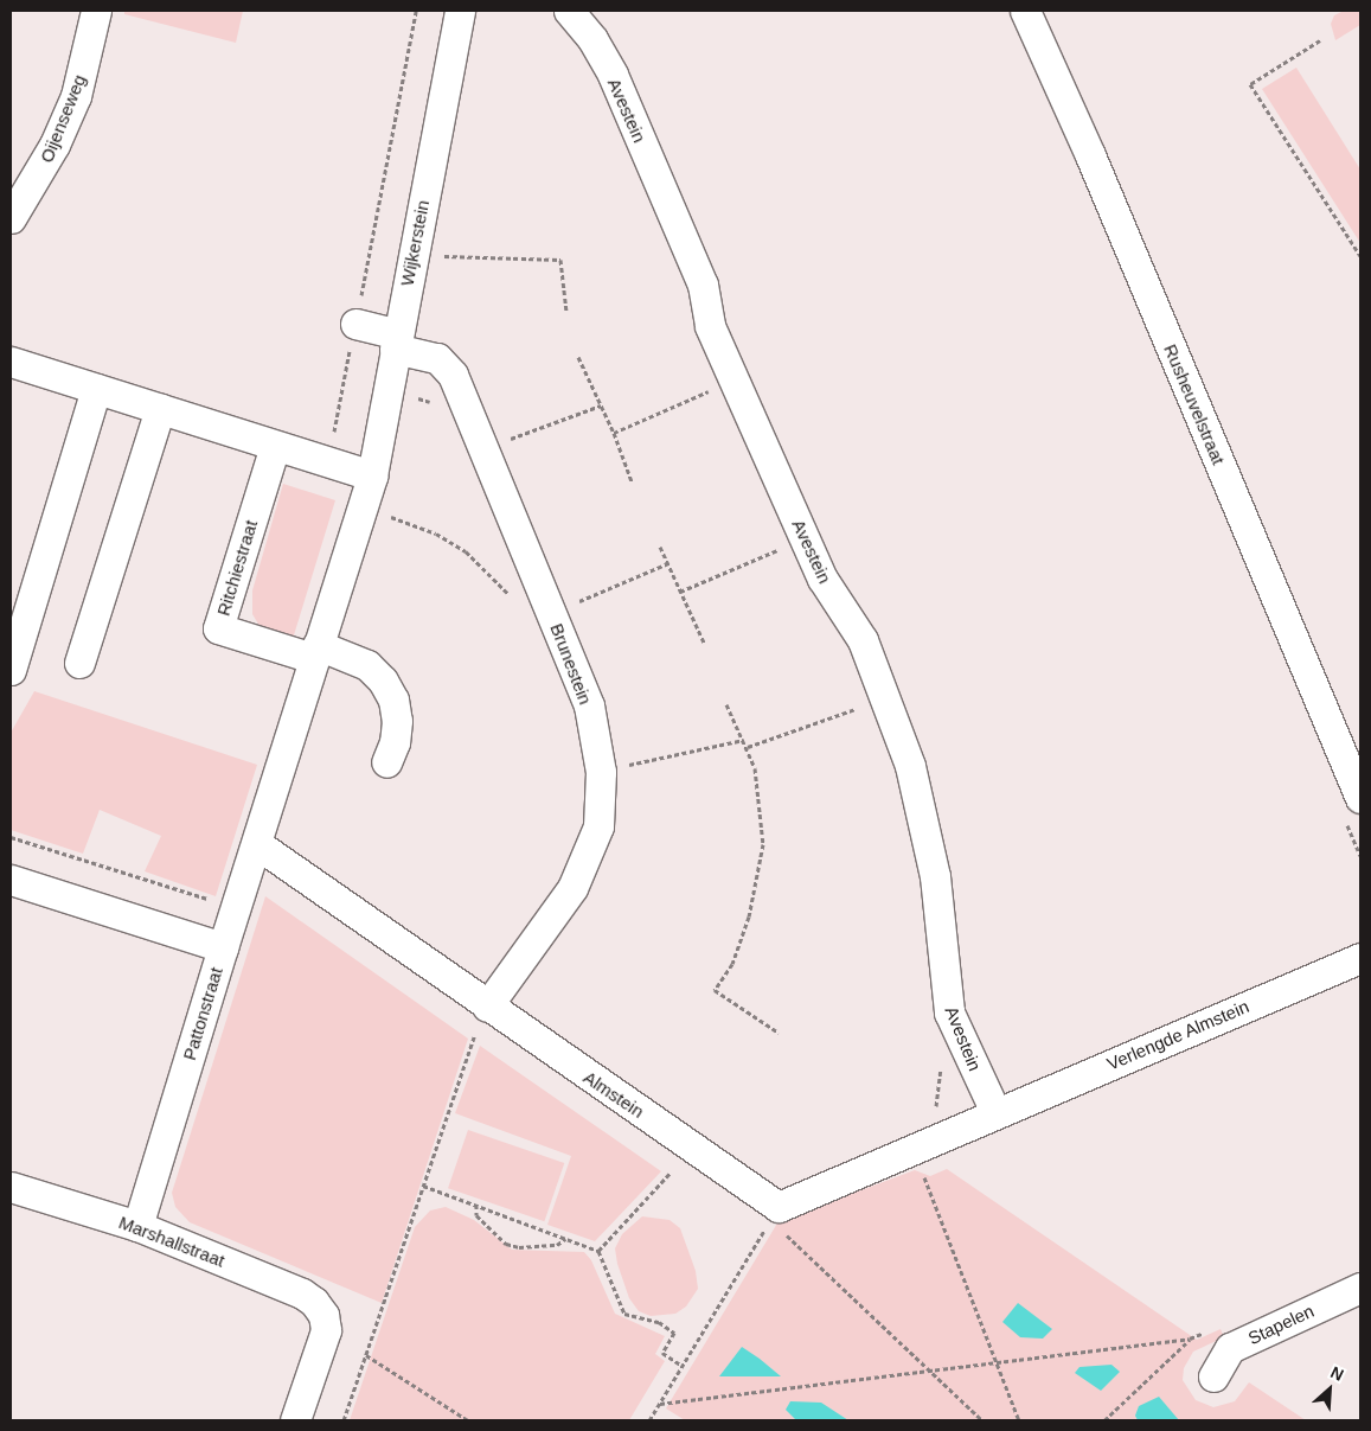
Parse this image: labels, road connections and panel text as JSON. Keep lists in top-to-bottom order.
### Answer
{
  "streets": {
    "street": [
      "Avestein",
      "Oijenseweg",
      "Wijkerstein",
      "Rusheuvelstraat",
      "Ritchiestraat",
      "Brunestein",
      "Pattonstraat",
      "Verlengde Almstein",
      "Almstein",
      "Marshallstraat",
      "Stapelen"
    ]
  },
  "crossings": [
    ["Avestein", "Verlengde Almstein"],
    ["Wijkerstein", "Brunestein"],
    ["Brunestein", "Almstein"],
    ["Pattonstraat", "Marshallstraat"]
  ],
  "north": "top right"
}
